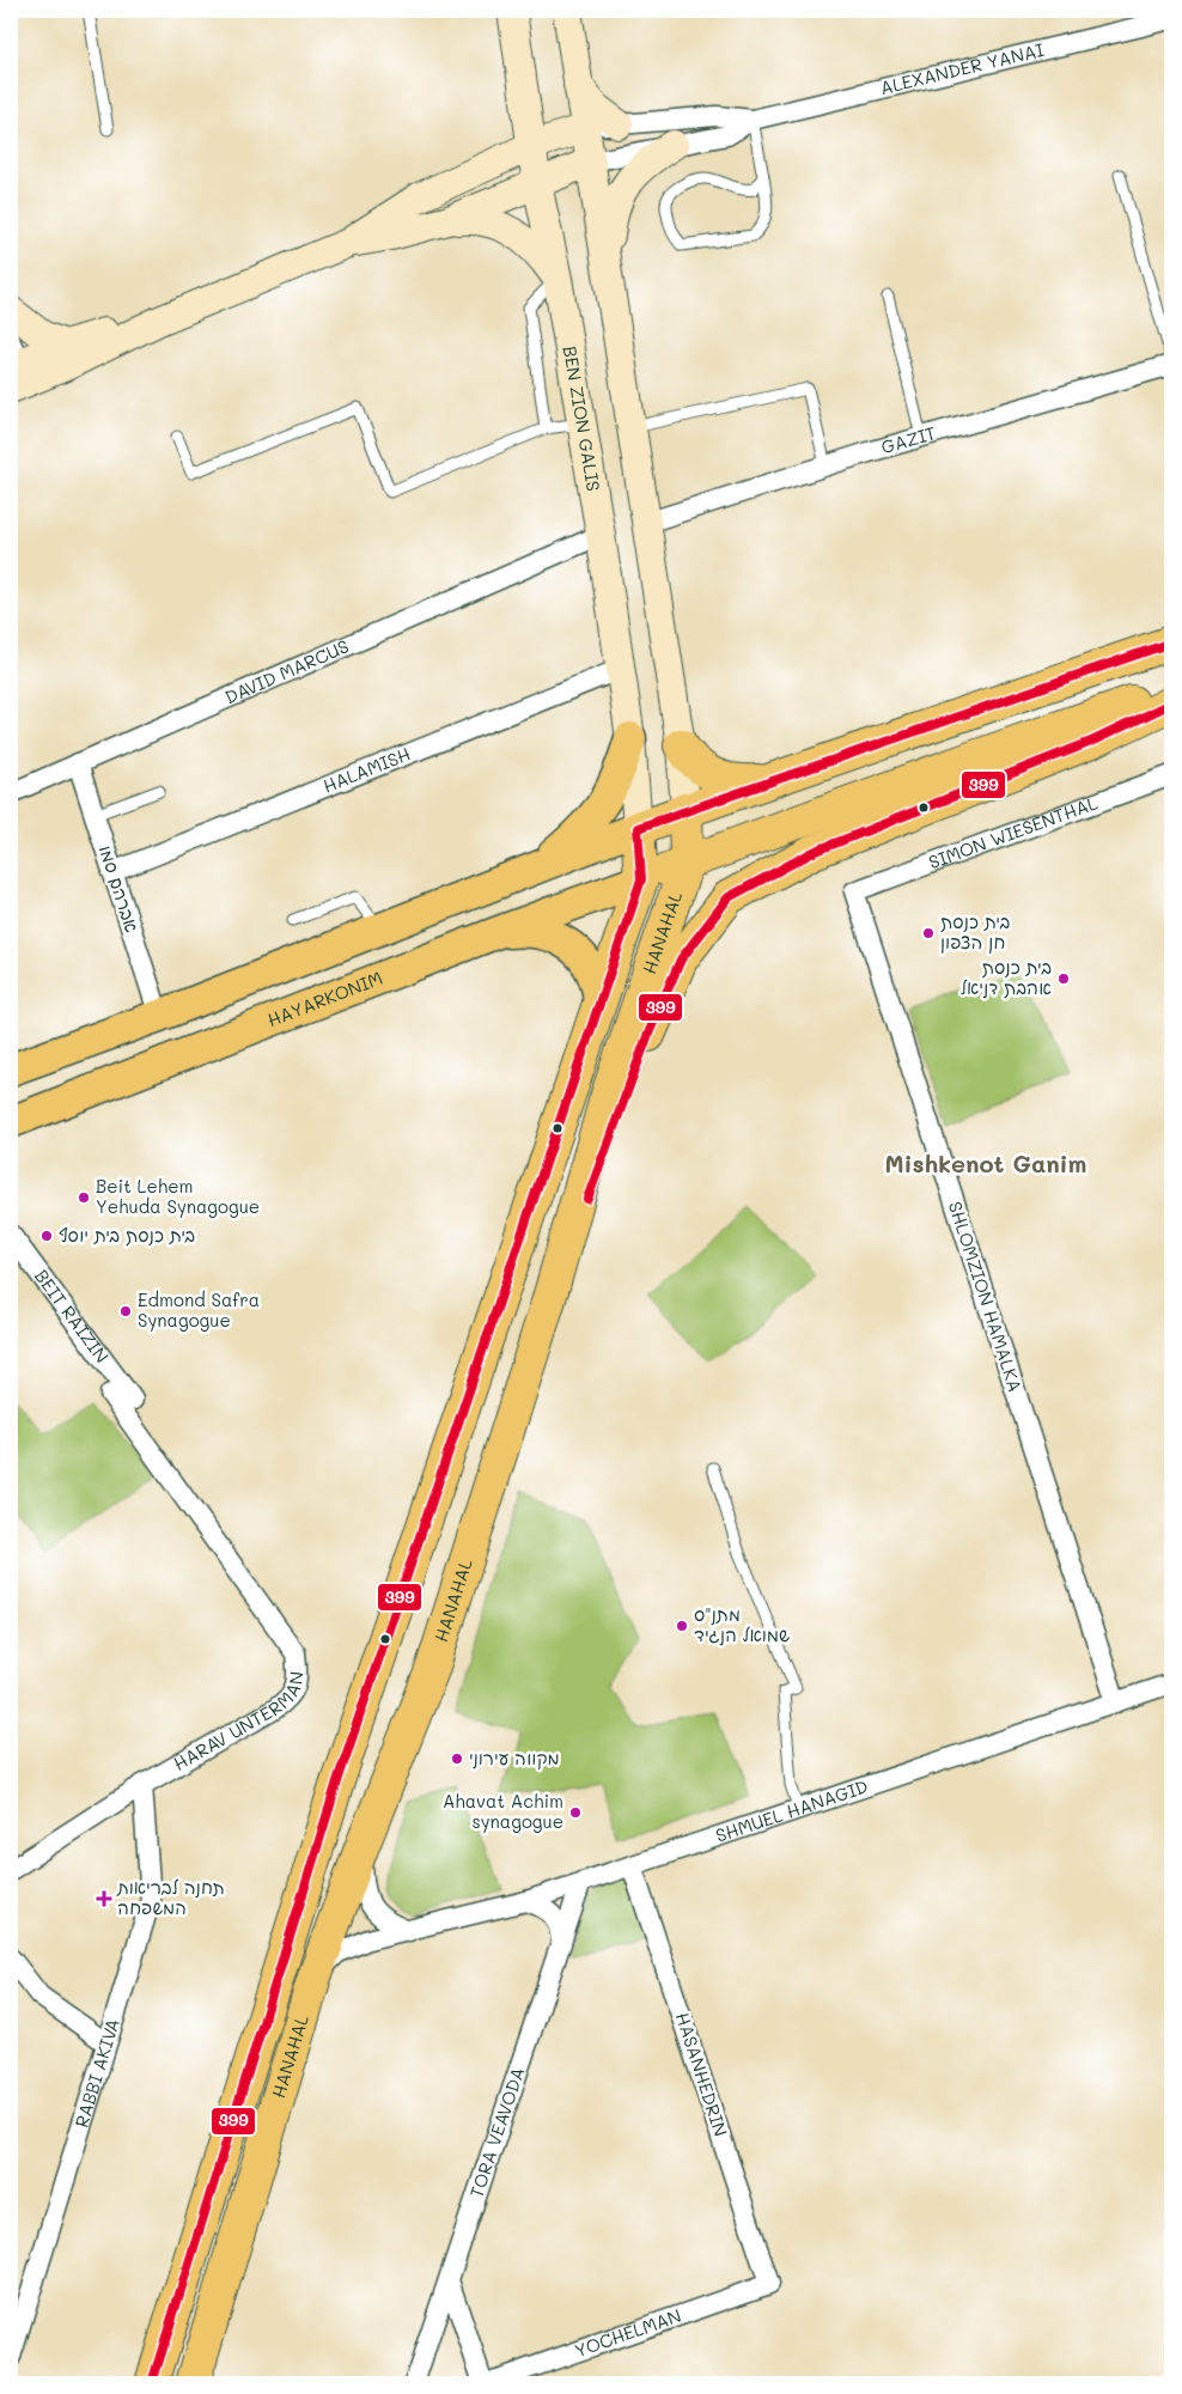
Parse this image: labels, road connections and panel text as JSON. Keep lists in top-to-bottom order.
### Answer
{
  "streets": {
    "highway": ["HANAHAL"],
    "main road": ["HAYARKONIM"],
    "street": [
      "ALEXANDER YANAI",
      "BEN ZION GALIS",
      "GAZIT",
      "DAVID MARCUS",
      "HALAMISH",
      "SIMON WIESENTHAL",
      "אברהם סמו",
      "SHLOMZION HAMALKA",
      "BEIT RAIZIN",
      "HARAV UNTERMAN",
      "SHMUEL HANAGID",
      "RABBI AKIVA",
      "HASANHEDRIN",
      "TORA VEAVODA",
      "YOCHELMAN"
    ]
  },
  "crossings": [
    ["BEN ZION GALIS", "DAVID MARCUS"],
    ["BEN ZION GALIS", "HALAMISH"],
    ["BEN ZION GALIS", "HANAHAL"],
    ["DAVID MARCUS", "אברהם סמו"],
    ["HALAMISH", "אברהם סמו"],
    ["SIMON WIESENTHAL", "SHLOMZION HAMALKA"],
    ["HANAHAL", "HAYARKONIM"],
    ["HANAHAL", "SHMUEL HANAGID"],
    ["SHLOMZION HAMALKA", "SHMUEL HANAGID"],
    ["HARAV UNTERMAN", "RABBI AKIVA"],
    ["SHMUEL HANAGID", "HASANHEDRIN"],
    ["SHMUEL HANAGID", "TORA VEAVODA"],
    ["HASANHEDRIN", "YOCHELMAN"]
  ],
  "districts": ["Mishkenot Ganim"],
  "places": {
    "other": [
      "בית כנסת חן הצפון",
      "בית כנסת אהבת דניאל",
      "Beit Lehem Yehuda Synagogue",
      "בית כנסת בית יוסף",
      "Edmond Safra Synagogue",
      "מתנ\"ס שמואל הנגיד",
      "מקווה עירוני",
      "Ahavat Achim synagogue"
    ],
    "health": ["תחנה לבריאות המשפחה"]
  },
  "lines": ["transit line 399"]
}
